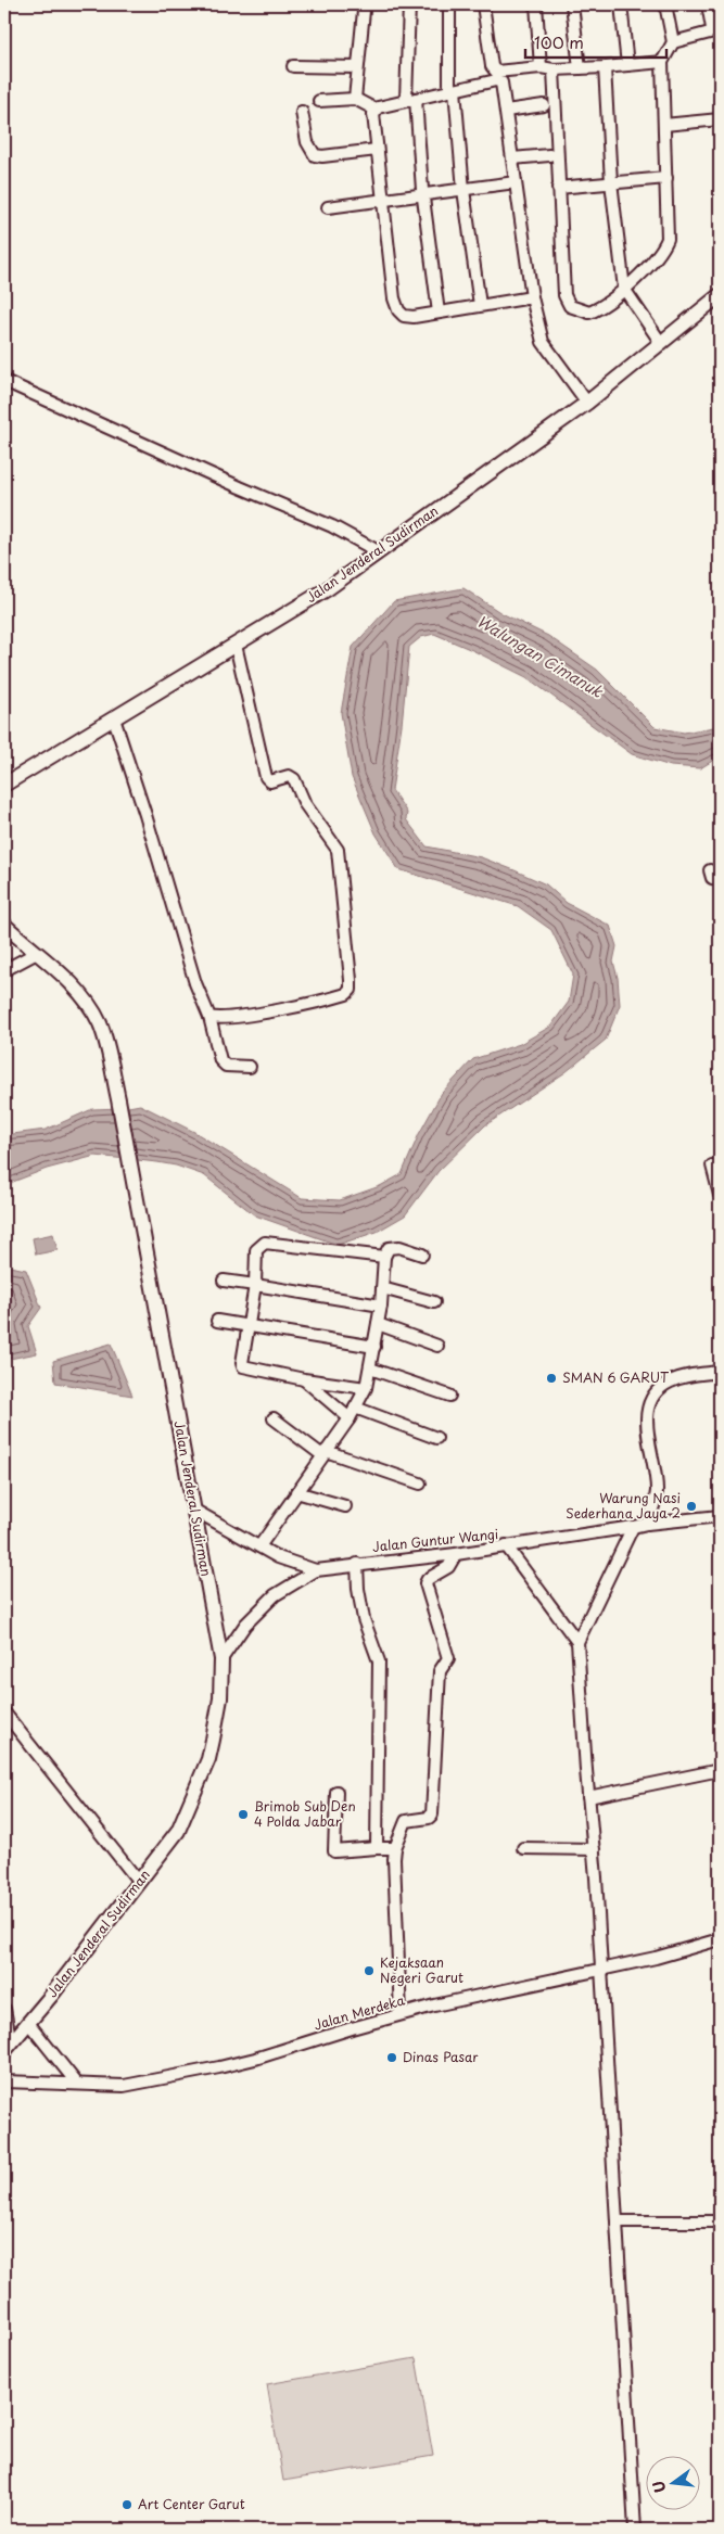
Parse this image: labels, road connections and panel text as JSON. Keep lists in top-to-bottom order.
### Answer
{
  "streets": {
    "main road": ["Jalan Jenderal Sudirman"],
    "street": ["Jalan Guntur Wangi", "Jalan Merdeka"]
  },
  "crossings": [
    ["Jalan Jenderal Sudirman", "Jalan Guntur Wangi"]
  ],
  "water": ["Walungan Cimanuk"],
  "places": [
    "SMAN 6 GARUT",
    "Warung Nasi Sederhana Jaya 2",
    "Brimob Sub Den 4 Polda Jabar",
    "Kejaksaan Negeri Garut",
    "Dinas Pasar",
    "Art Center Garut"
  ],
  "scale_bar": "100 m",
  "north": "left"
}
